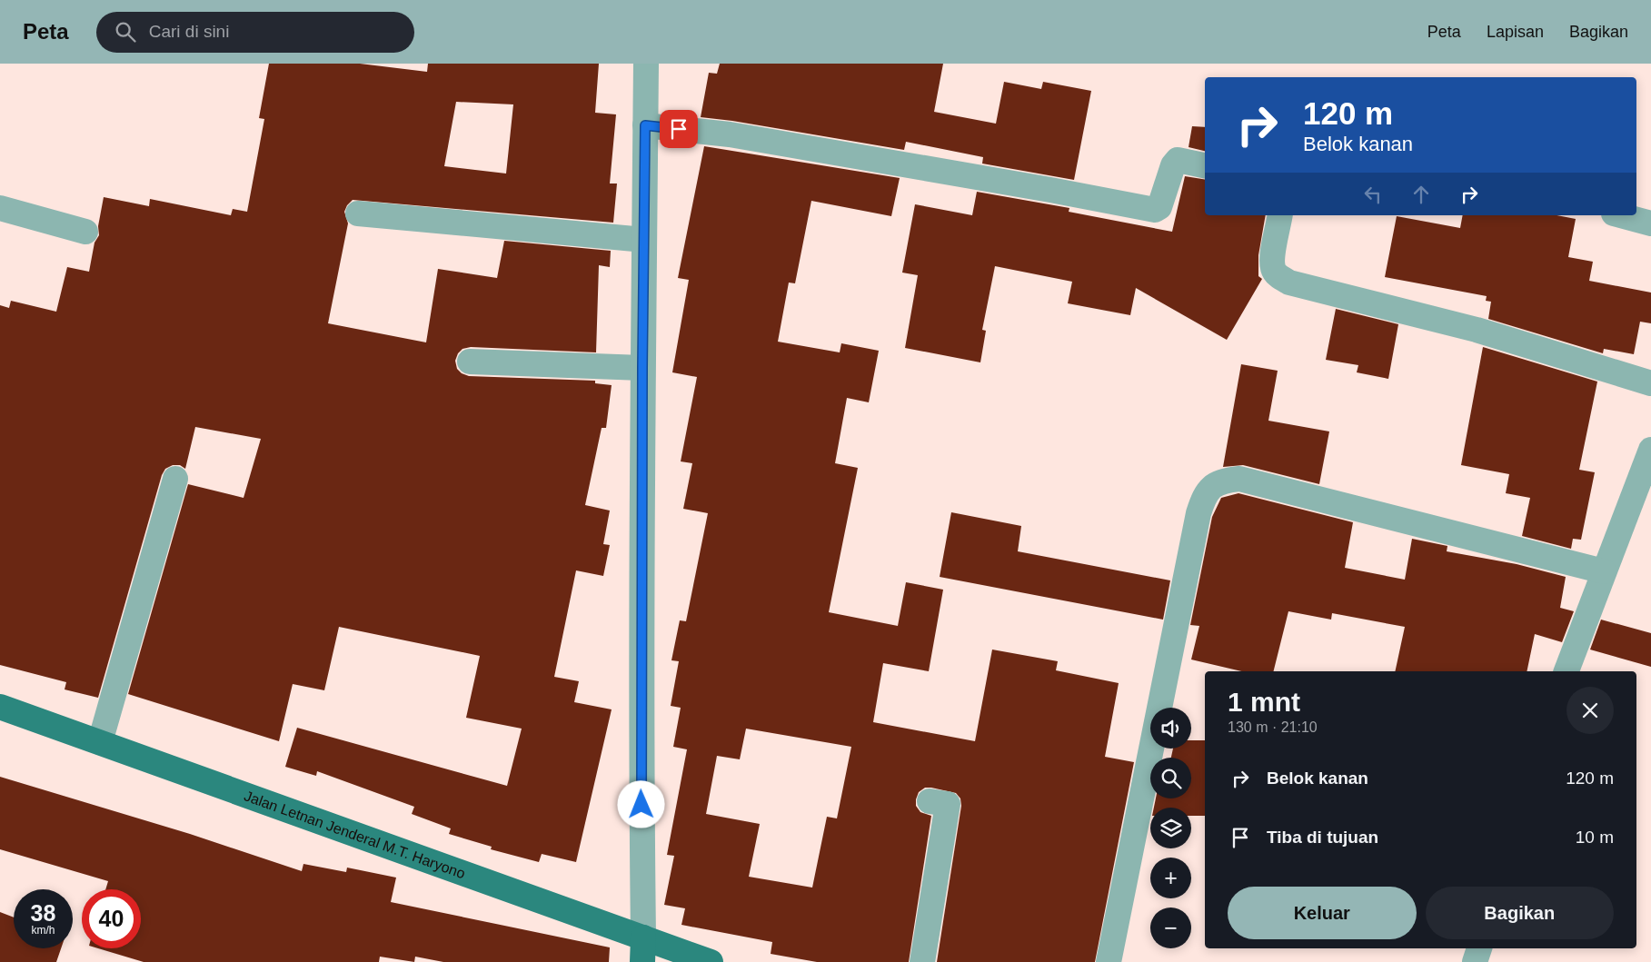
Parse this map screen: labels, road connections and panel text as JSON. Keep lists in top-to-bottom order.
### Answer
{
  "streets": {
    "main road": ["Jalan Letnan Jenderal M.T. Haryono"]
  },
  "page": {
    "header": "Peta",
    "search": "Cari di sini",
    "nav": ["Peta", "Lapisan", "Bagikan"],
    "turn": ["120 m", "Belok kanan"],
    "heading": ["1 mnt", "130 m · 21:10"],
    "map_buttons": ["+", "−"],
    "list": [
      {
        "name": "Belok kanan",
        "value": "120 m"
      },
      {
        "name": "Tiba di tujuan",
        "value": "10 m"
      }
    ],
    "buttons": ["Keluar", "Bagikan"],
    "speed": "38 km/h",
    "limit": "40"
  }
}
